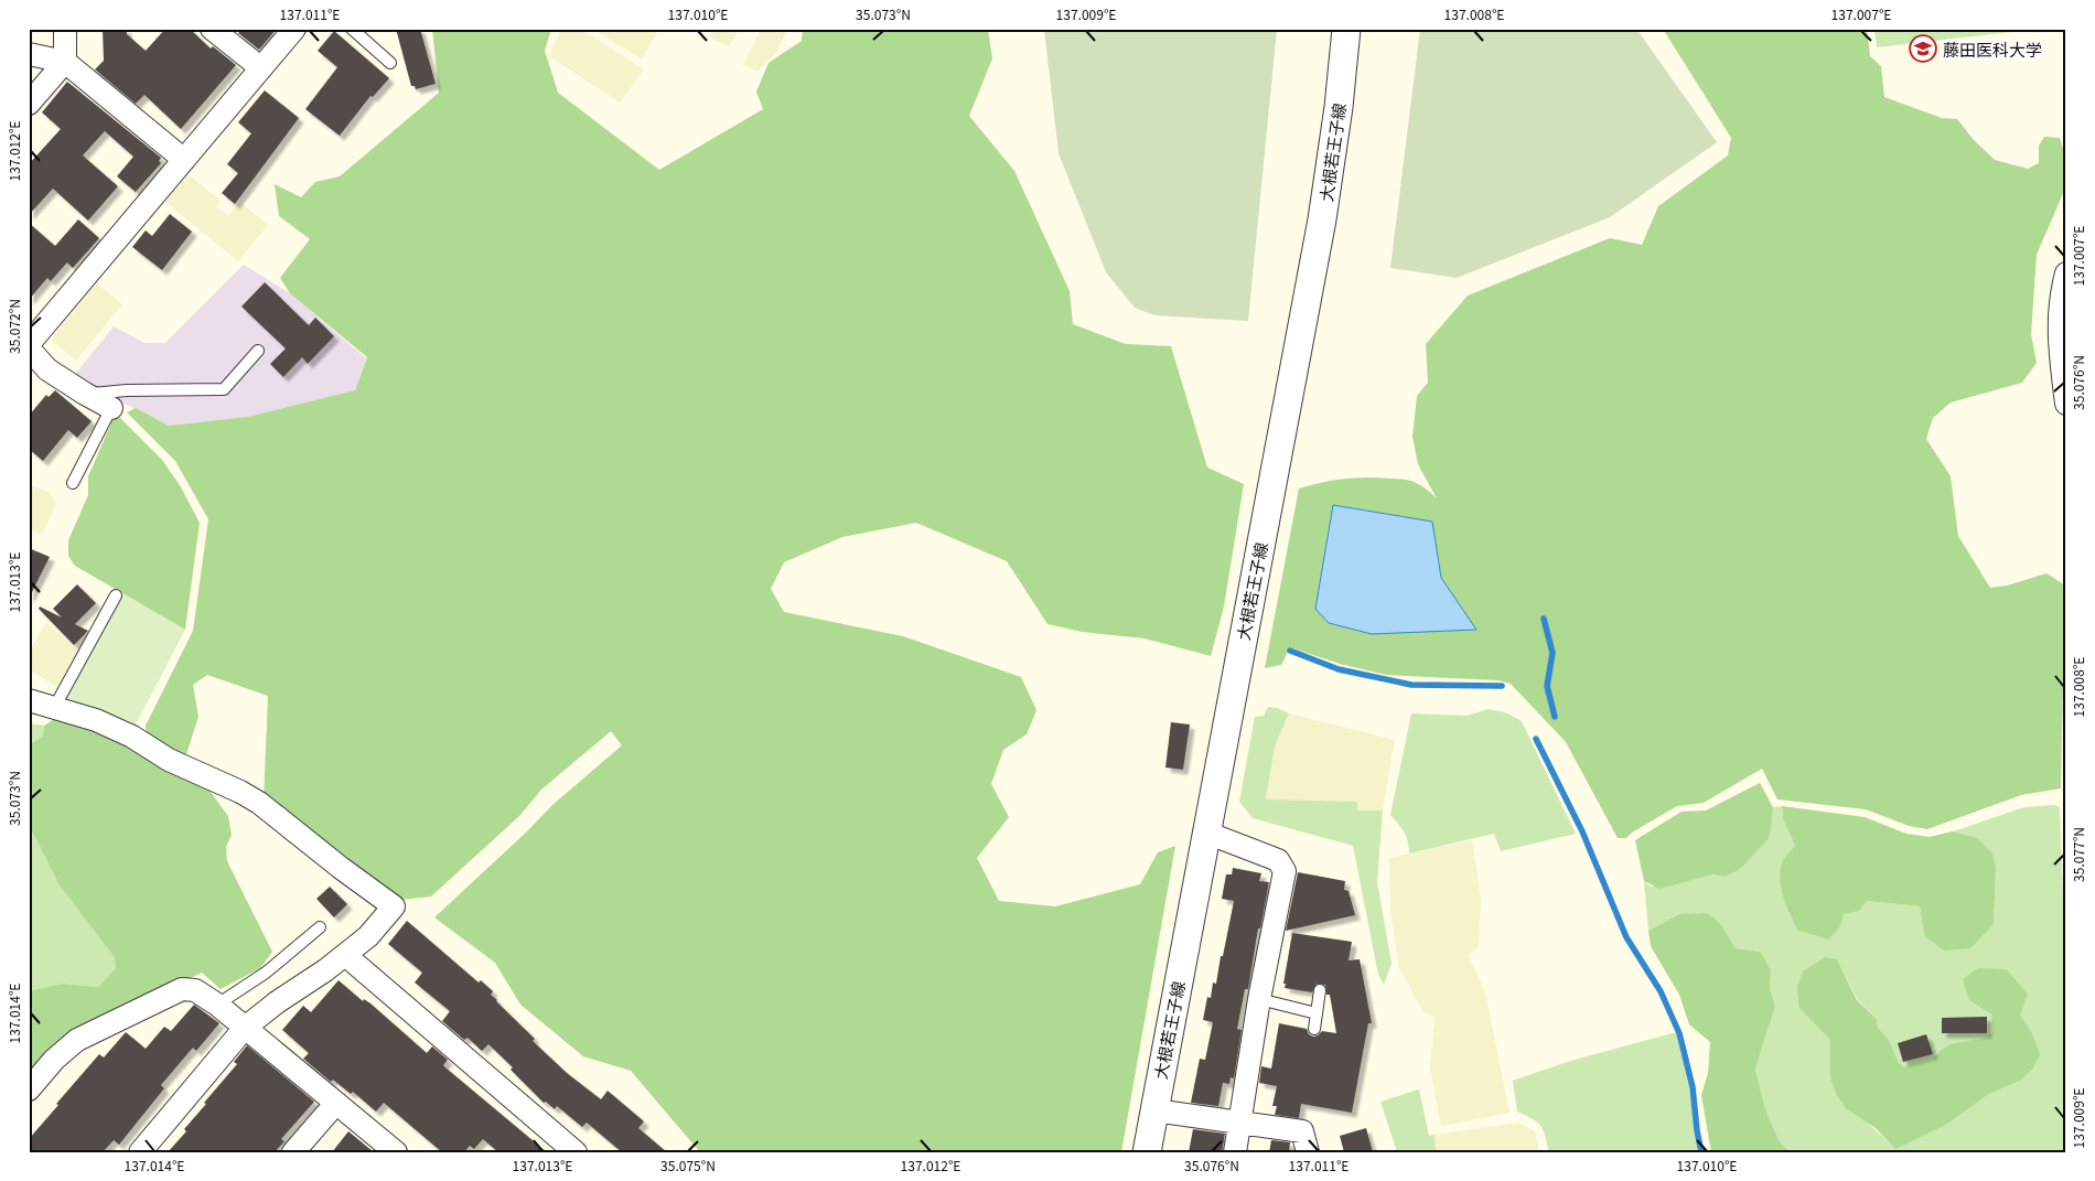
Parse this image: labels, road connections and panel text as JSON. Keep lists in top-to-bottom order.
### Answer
{
  "streets": {
    "street": ["大根若王子線"]
  },
  "places": {
    "school or university": ["藤田医科大学"]
  },
  "coordinates": [
    "137.011°E",
    "137.010°E",
    "35.073°N",
    "137.009°E",
    "137.008°E",
    "137.007°E",
    "137.012°E",
    "35.072°N",
    "35.076°N",
    "137.013°E",
    "35.077°N",
    "137.014°E",
    "35.075°N"
  ]
}
